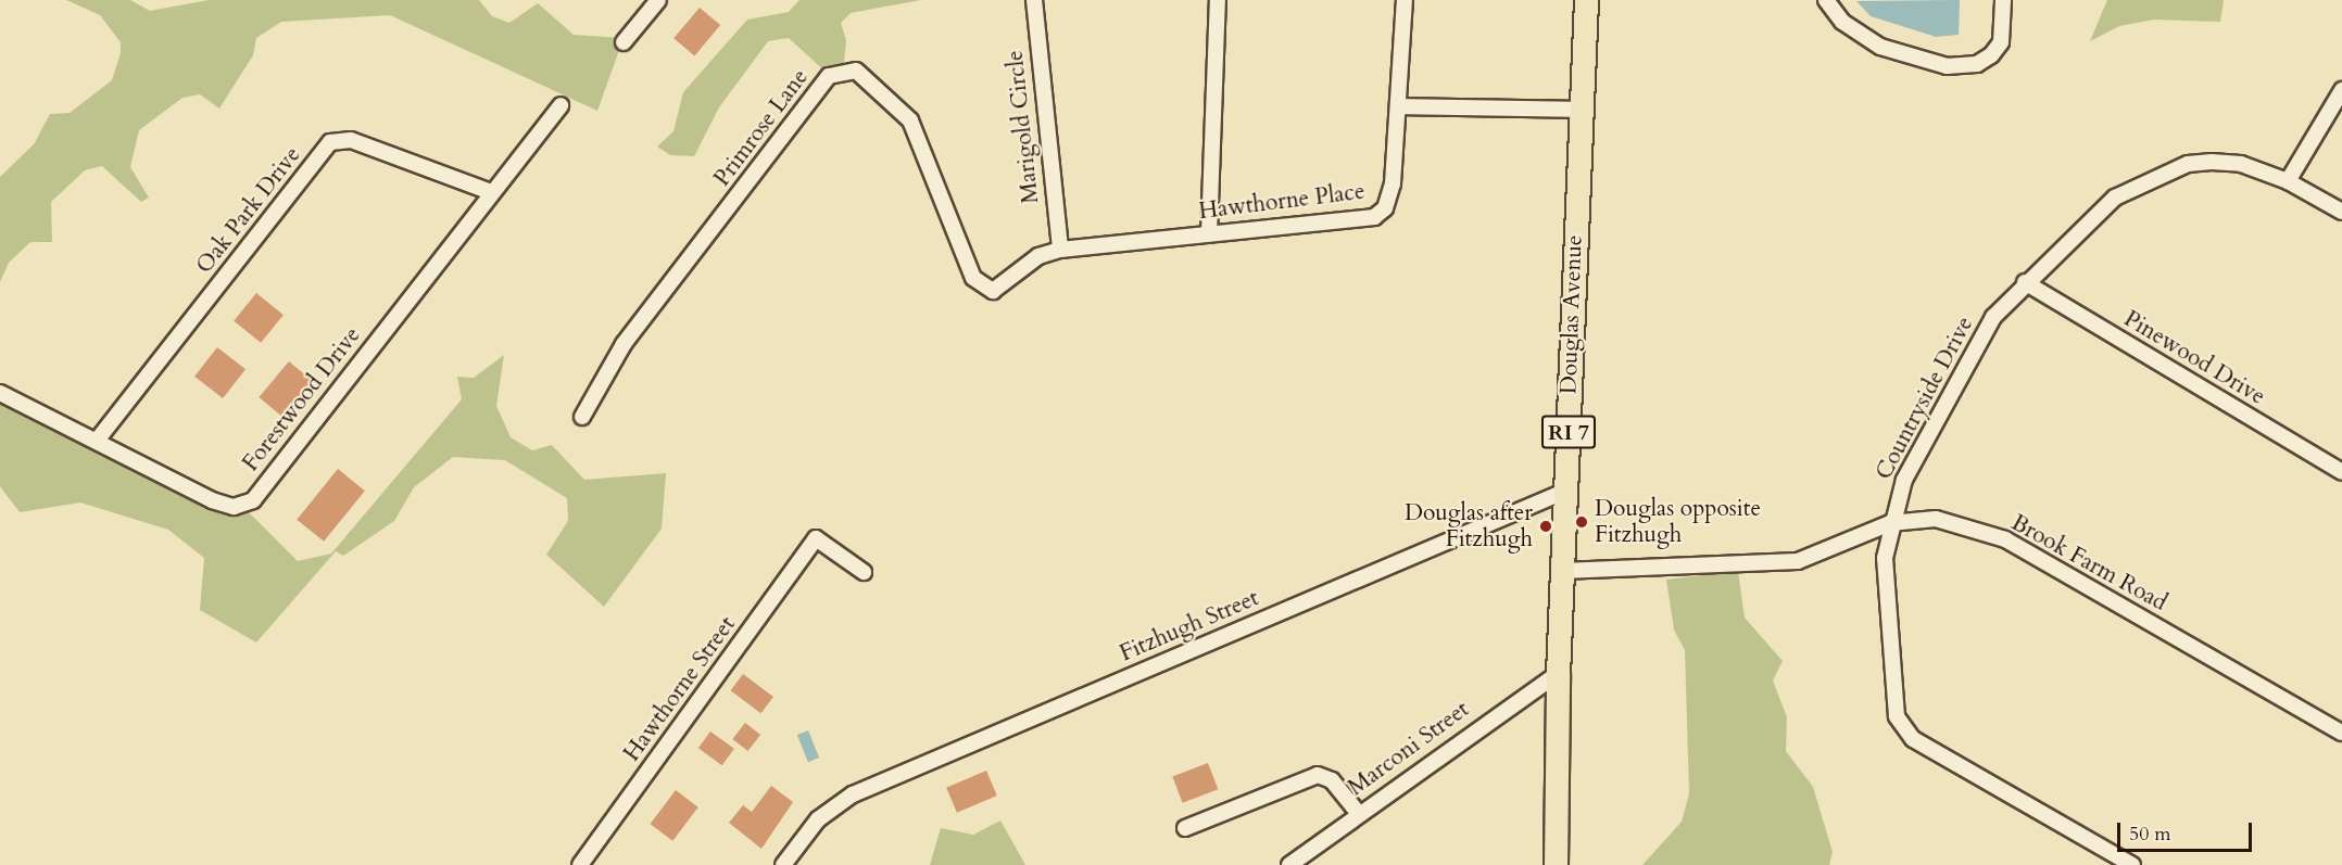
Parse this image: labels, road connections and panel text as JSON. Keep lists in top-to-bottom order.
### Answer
{
  "streets": {
    "main road": ["Douglas Avenue", "RI 7"],
    "street": [
      "Marigold Circle",
      "Primrose Lane",
      "Hawthorne Place",
      "Oak Park Drive",
      "Pinewood Drive",
      "Countryside Drive",
      "Forestwood Drive",
      "Brook Farm Road",
      "Fitzhugh Street",
      "Hawthorne Street",
      "Marconi Street"
    ]
  },
  "crossings": [
    ["Marigold Circle", "Hawthorne Place"],
    ["Primrose Lane", "Hawthorne Place"],
    ["Oak Park Drive", "Forestwood Drive"],
    ["Douglas Avenue", "Brook Farm Road"],
    ["Douglas Avenue", "Fitzhugh Street"],
    ["Douglas Avenue", "Marconi Street"],
    ["Pinewood Drive", "Countryside Drive"],
    ["Countryside Drive", "Brook Farm Road"]
  ],
  "places": ["Douglas opposite Fitzhugh", "Douglas after Fitzhugh"],
  "scale_bar": "50 m"
}
